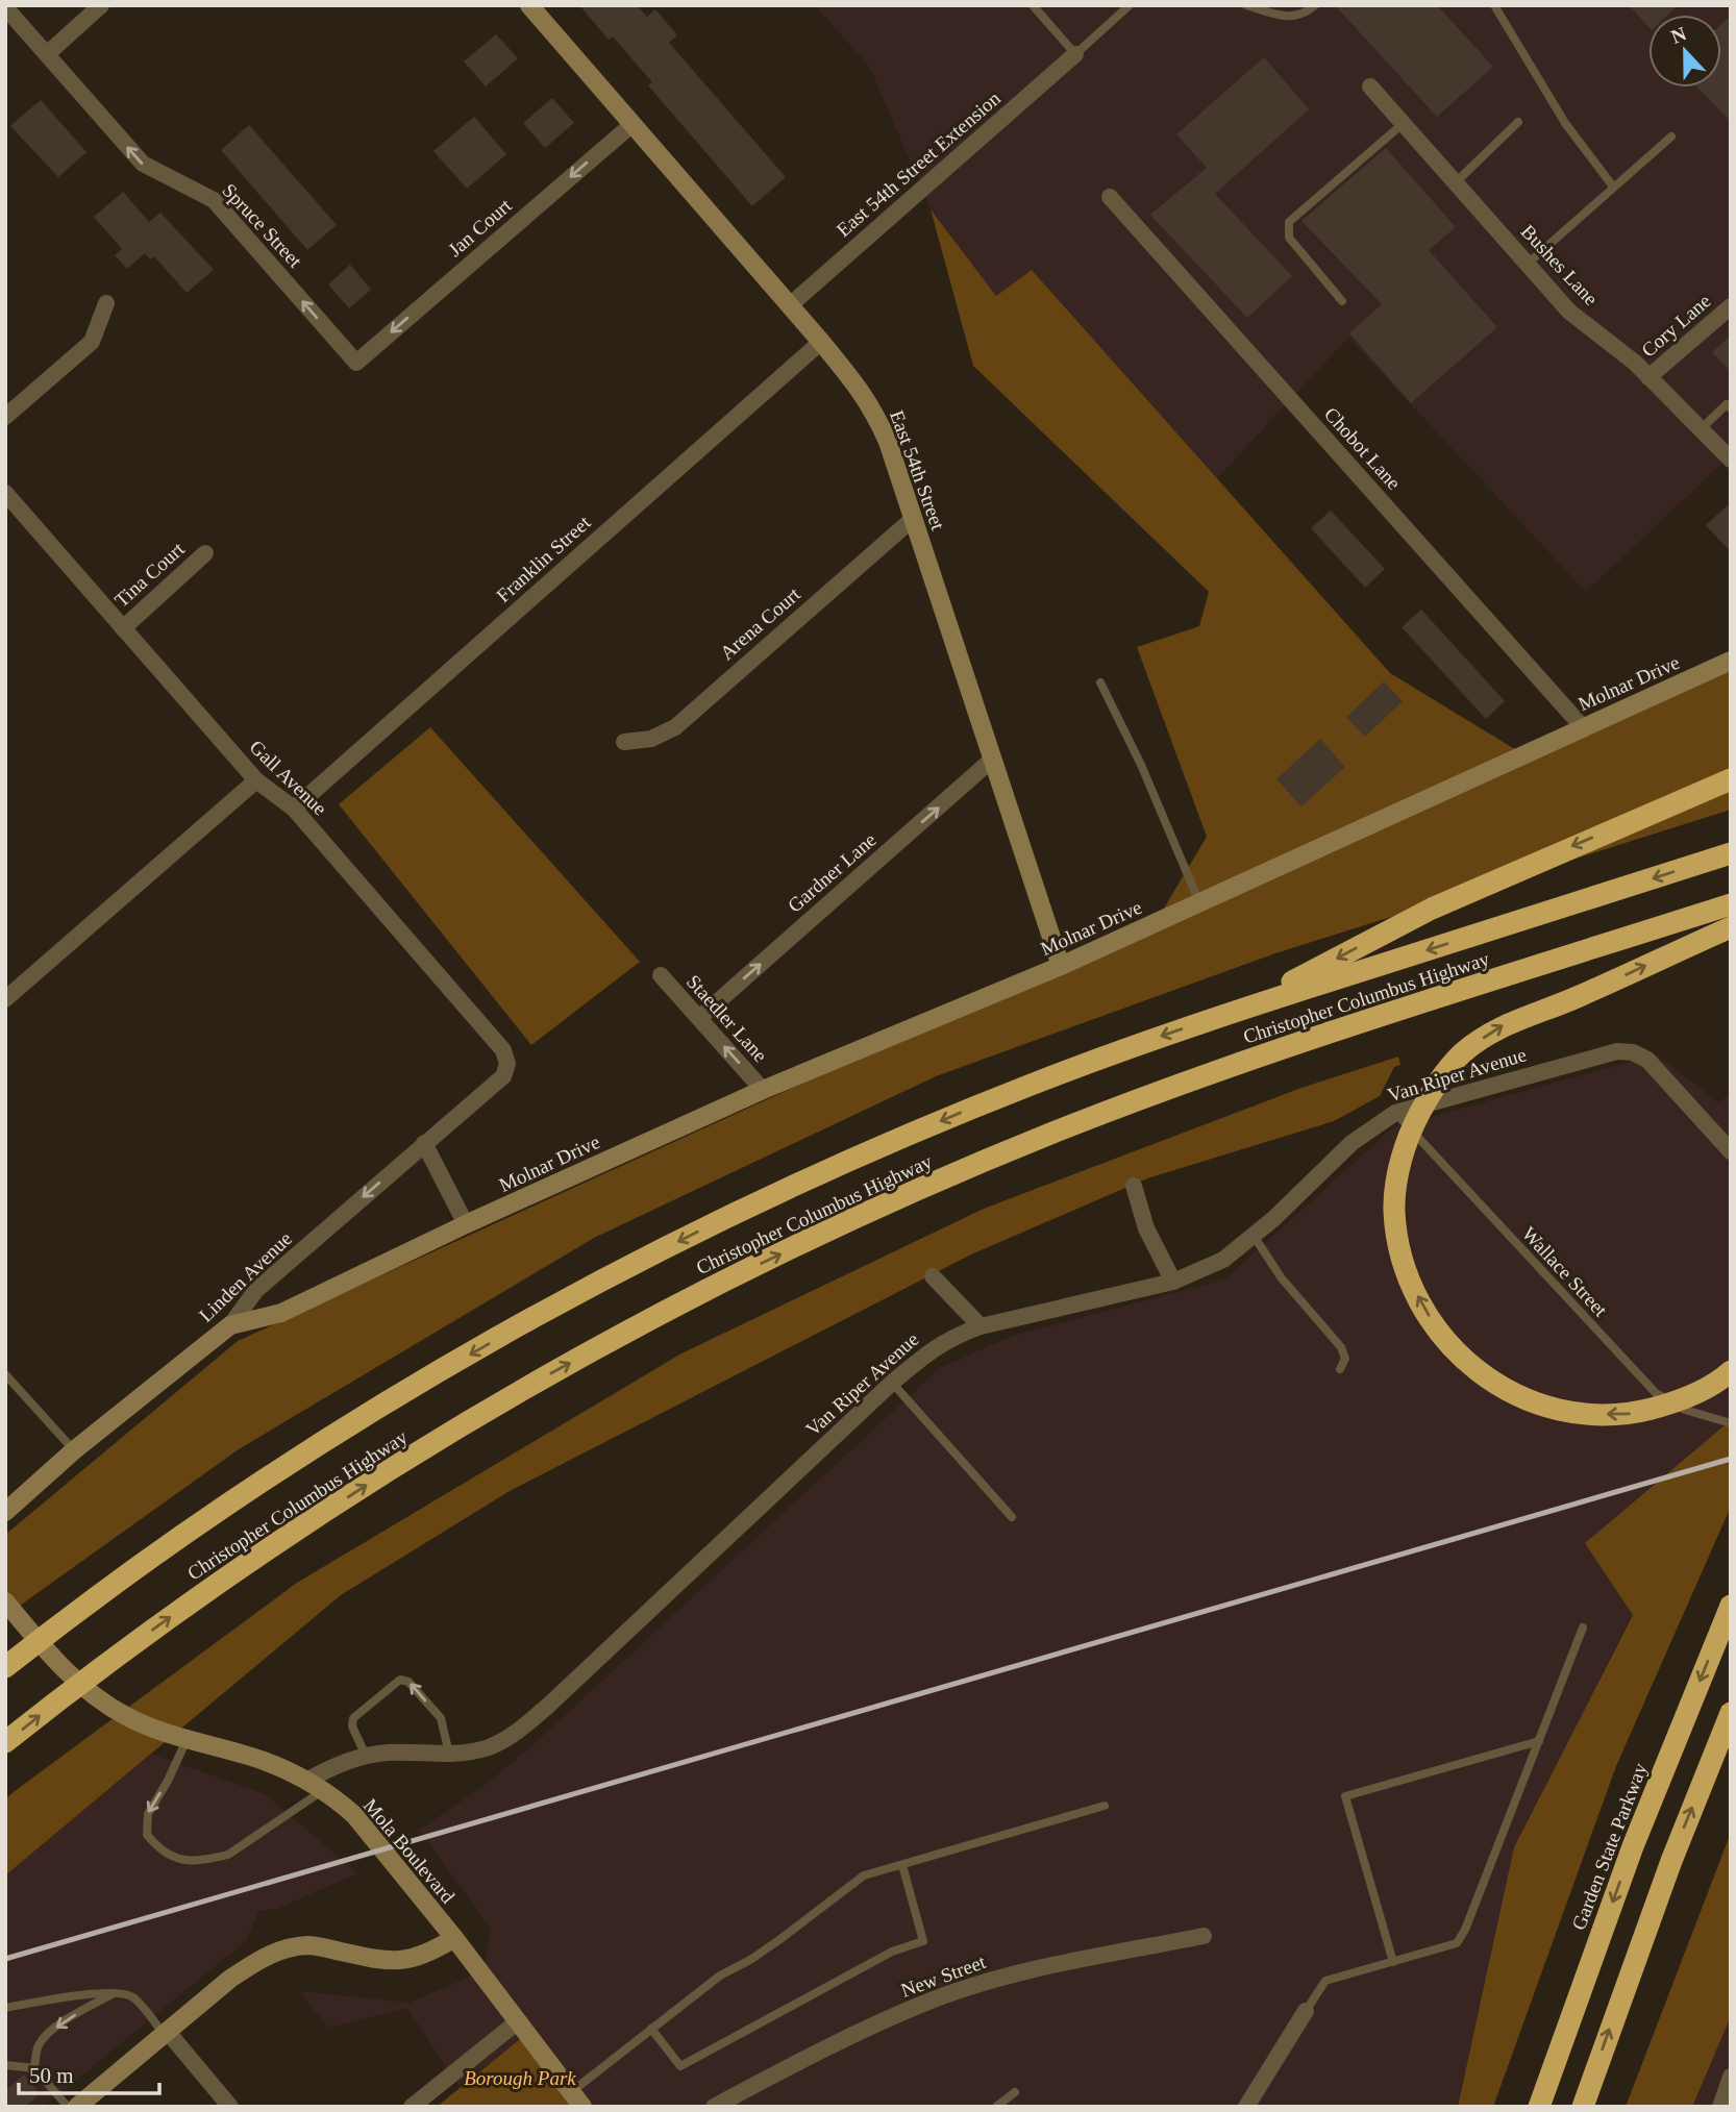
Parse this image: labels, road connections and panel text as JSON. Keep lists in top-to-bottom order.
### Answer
{
  "streets": {
    "highway": ["Christopher Columbus Highway", "Garden State Parkway"],
    "street": [
      "East 54th Street Extension",
      "Spruce Street",
      "Jan Court",
      "Bushes Lane",
      "Cory Lane",
      "Chobot Lane",
      "East 54th Street",
      "Franklin Street",
      "Tina Court",
      "Arena Court",
      "Molnar Drive",
      "Gall Avenue",
      "Gardner Lane",
      "Staedler Lane",
      "Van Riper Avenue",
      "Linden Avenue",
      "Mola Boulevard",
      "New Street"
    ],
    "lane": ["Wallace Street"]
  },
  "crossings": [
    ["East 54th Street Extension", "East 54th Street"],
    ["Spruce Street", "Jan Court"],
    ["Jan Court", "East 54th Street"],
    ["Bushes Lane", "Cory Lane"],
    ["Chobot Lane", "Molnar Drive"],
    ["East 54th Street", "Franklin Street"],
    ["East 54th Street", "Arena Court"],
    ["East 54th Street", "Molnar Drive"],
    ["East 54th Street", "Gardner Lane"],
    ["Franklin Street", "Gall Avenue"],
    ["Tina Court", "Gall Avenue"],
    ["Molnar Drive", "Staedler Lane"],
    ["Molnar Drive", "Linden Avenue"],
    ["Gall Avenue", "Linden Avenue"],
    ["Gardner Lane", "Staedler Lane"],
    ["Van Riper Avenue", "Wallace Street"],
    ["Van Riper Avenue", "Mola Boulevard"]
  ],
  "one_way": [
    "Spruce Street",
    "Jan Court",
    "Gardner Lane",
    "Staedler Lane",
    "Linden Avenue"
  ],
  "parks": ["Borough Park"],
  "scale_bar": "50 m",
  "north": "top"
}
